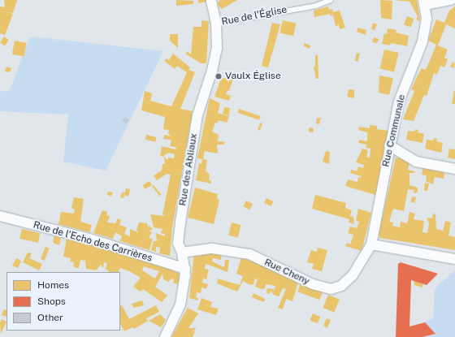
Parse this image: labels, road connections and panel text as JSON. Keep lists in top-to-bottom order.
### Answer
{
  "streets": {
    "street": [
      "Rue Communale",
      "Rue des Abliaux",
      "Rue de l'Echo des Carrières",
      "Rue Cheny"
    ],
    "lane": ["Rue de l'Église"]
  },
  "crossings": [
    ["Rue de l'Église", "Rue des Abliaux"],
    ["Rue Communale", "Rue Cheny"],
    ["Rue des Abliaux", "Rue de l'Echo des Carrières"],
    ["Rue des Abliaux", "Rue Cheny"]
  ],
  "places": ["Vaulx Église"],
  "legend": ["Homes", "Shops", "Other"]
}
